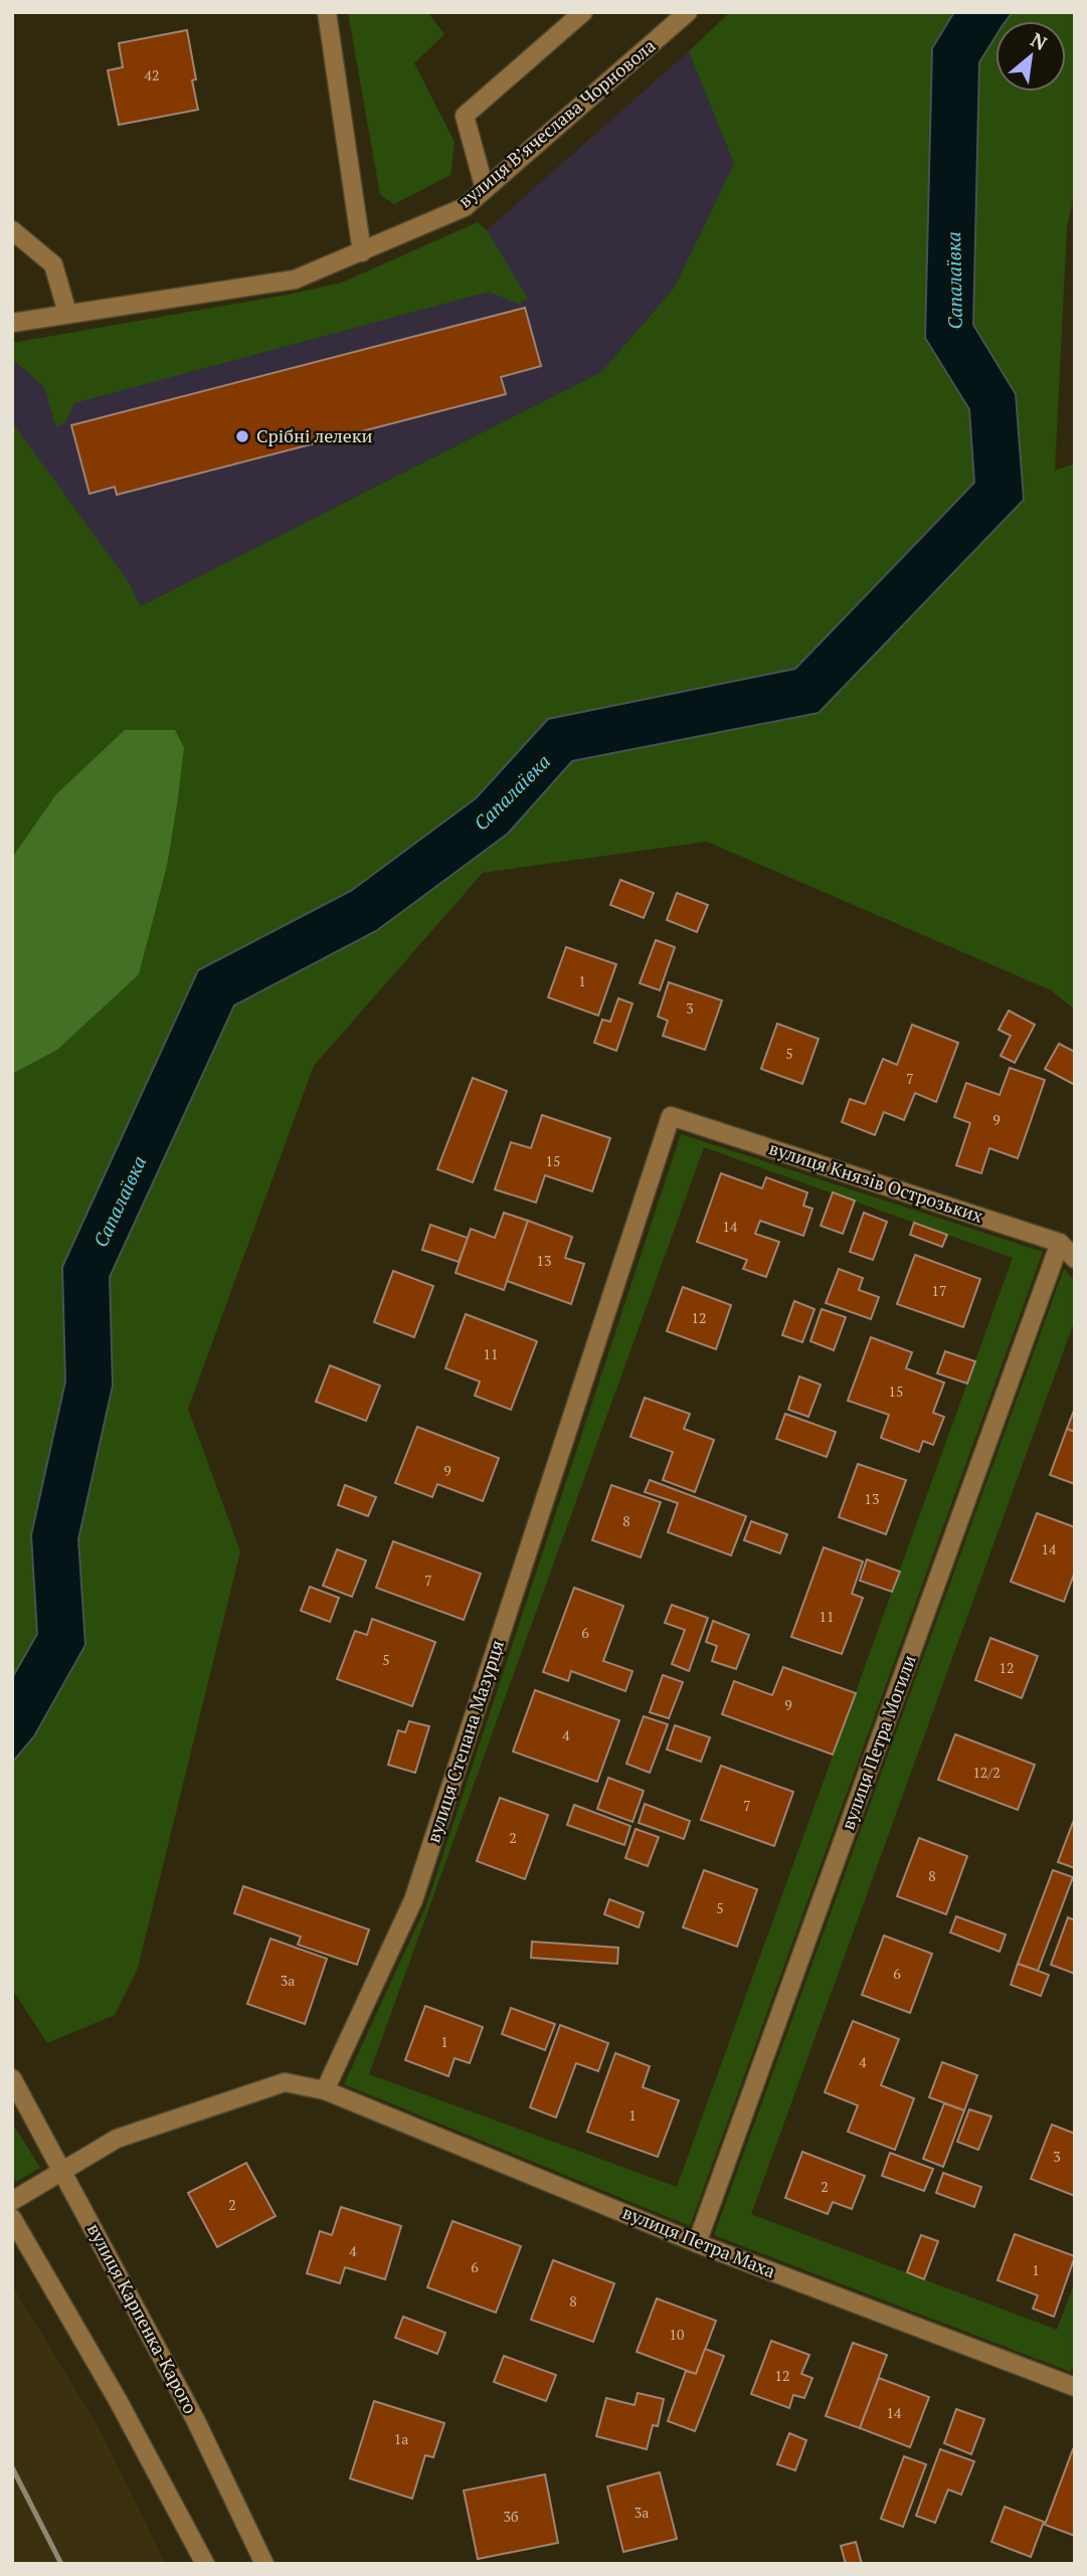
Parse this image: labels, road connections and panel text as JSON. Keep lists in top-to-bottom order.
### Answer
{
  "streets": {
    "street": [
      "вулиця Вʼячеслава Чорновола",
      "вулиця Князів Острозьких",
      "вулиця Степана Мазурця",
      "вулиця Петра Могили",
      "вулиця Петра Маха",
      "вулиця Карпенка-Карого"
    ]
  },
  "crossings": [
    ["вулиця Князів Острозьких", "вулиця Степана Мазурця"],
    ["вулиця Князів Острозьких", "вулиця Петра Могили"],
    ["вулиця Степана Мазурця", "вулиця Петра Маха"],
    ["вулиця Петра Могили", "вулиця Петра Маха"]
  ],
  "water": ["Сапалаївка"],
  "places": ["Срібні лелеки"],
  "house_numbers": [
    "42",
    "1",
    "3",
    "5",
    "7",
    "9",
    "15",
    "14",
    "13",
    "17",
    "12",
    "11",
    "15",
    "9",
    "13",
    "8",
    "14",
    "7",
    "11",
    "6",
    "5",
    "12",
    "9",
    "4",
    "12/2",
    "7",
    "2",
    "8",
    "5",
    "6",
    "3а",
    "1",
    "4",
    "1",
    "3",
    "2",
    "2",
    "4",
    "6",
    "1",
    "8",
    "10",
    "12",
    "14",
    "1а",
    "3а",
    "3б"
  ],
  "north": "top right"
}
